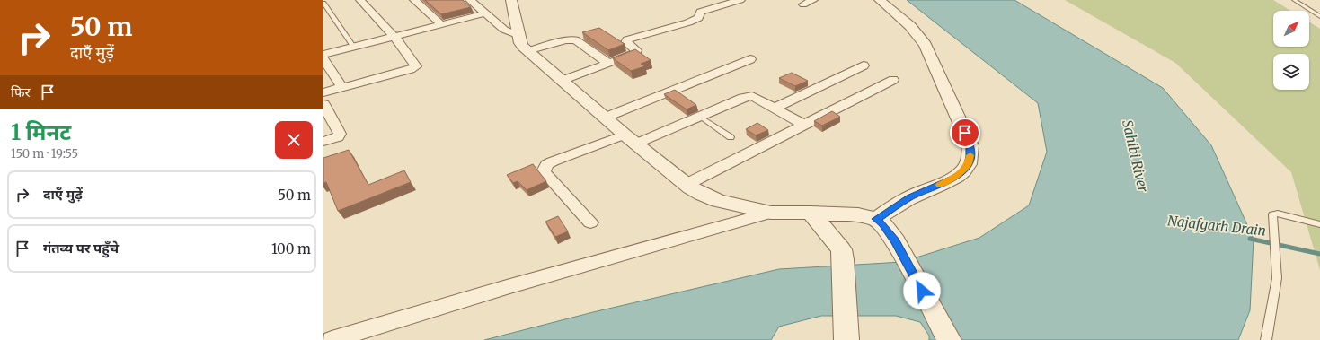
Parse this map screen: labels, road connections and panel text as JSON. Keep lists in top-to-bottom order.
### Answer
{
  "water": ["Sahibi River", "Najafgarh Drain"],
  "north": "top right",
  "page": {
    "turn": ["50 m", "दाएँ मुड़ें"],
    "then": "फिर",
    "heading": ["1 मिनट", "150 m · 19:55"],
    "list": [
      {
        "name": "दाएँ मुड़ें",
        "value": "50 m"
      },
      {
        "name": "गंतव्य पर पहुँचे",
        "value": "100 m"
      }
    ]
  }
}
